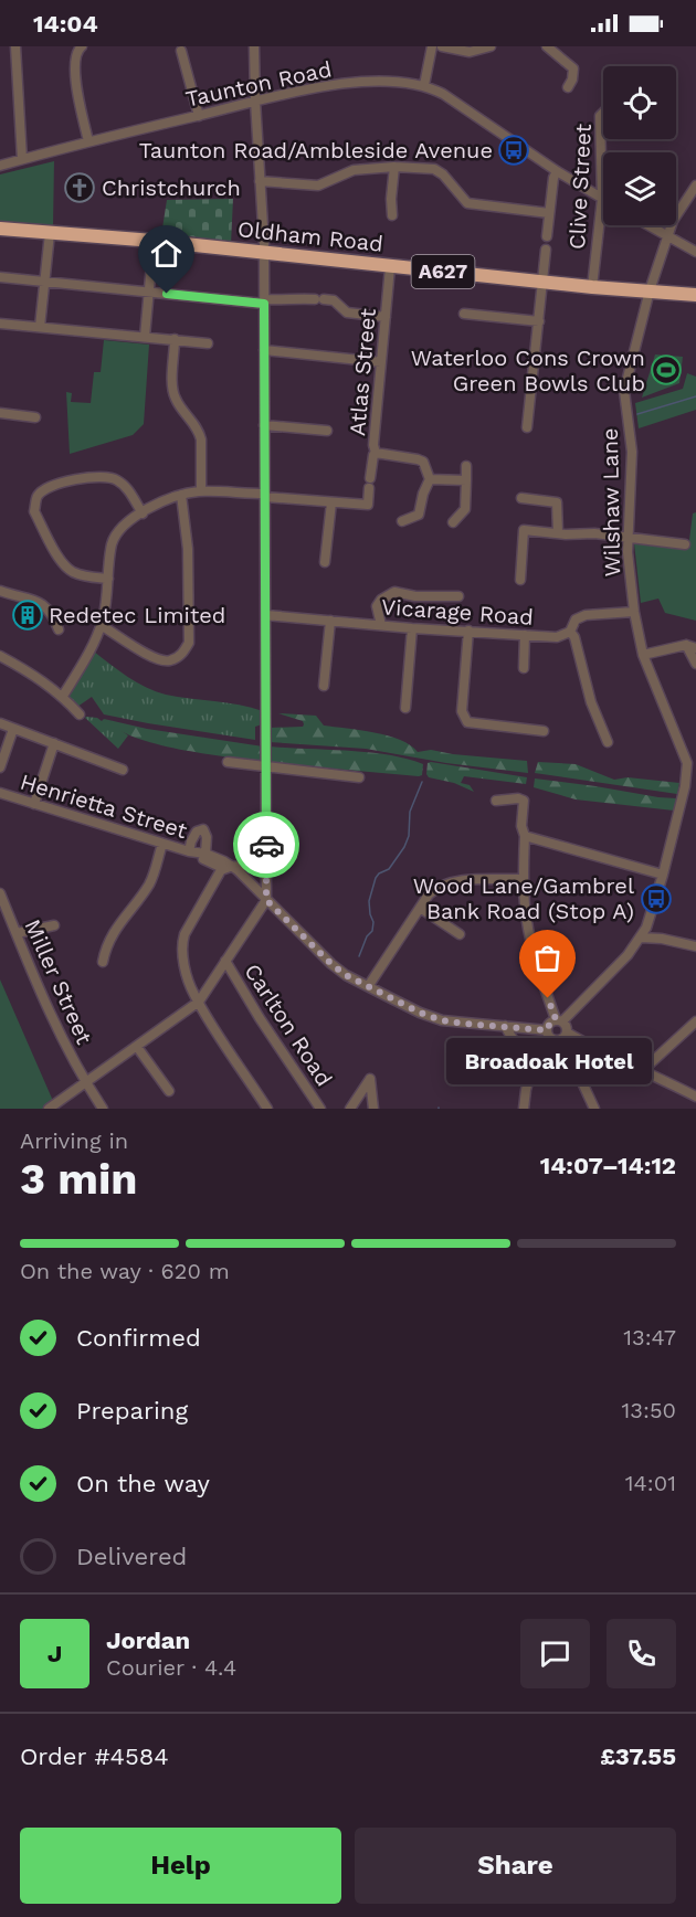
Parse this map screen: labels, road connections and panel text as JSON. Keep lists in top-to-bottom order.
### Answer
{
  "streets": {
    "highway": ["Oldham Road", "A627"],
    "street": [
      "Taunton Road",
      "Clive Street",
      "Atlas Street",
      "Wilshaw Lane",
      "Vicarage Road",
      "Henrietta Street",
      "Miller Street",
      "Carlton Road"
    ]
  },
  "crossings": [
    ["Taunton Road", "Clive Street"],
    ["Clive Street", "Oldham Road"],
    ["Oldham Road", "Atlas Street"],
    ["Oldham Road", "Wilshaw Lane"],
    ["Wilshaw Lane", "Vicarage Road"]
  ],
  "places": {
    "bus stop": ["Taunton Road/Ambleside Avenue", "Wood Lane/Gambrel Bank Road (Stop A)"],
    "church": ["Christchurch"],
    "sports": ["Waterloo Cons Crown Green Bowls Club"],
    "building": ["Redetec Limited"],
    "other": ["Broadoak Hotel"]
  },
  "page": {
    "status": "14:04",
    "bubble": "Broadoak Hotel",
    "heading": ["3 min", "Arriving in", "14:07–14:12"],
    "panel": [
      "Jordan",
      "Courier · 4.4",
      "Order #4584",
      "£37.55"
    ],
    "bar": "On the way · 620 m",
    "list": [
      ["Confirmed", "13:47"],
      ["Preparing", "13:50"],
      ["On the way", "14:01"],
      "Delivered"
    ],
    "round": "J",
    "buttons": ["Help", "Share"]
  }
}
